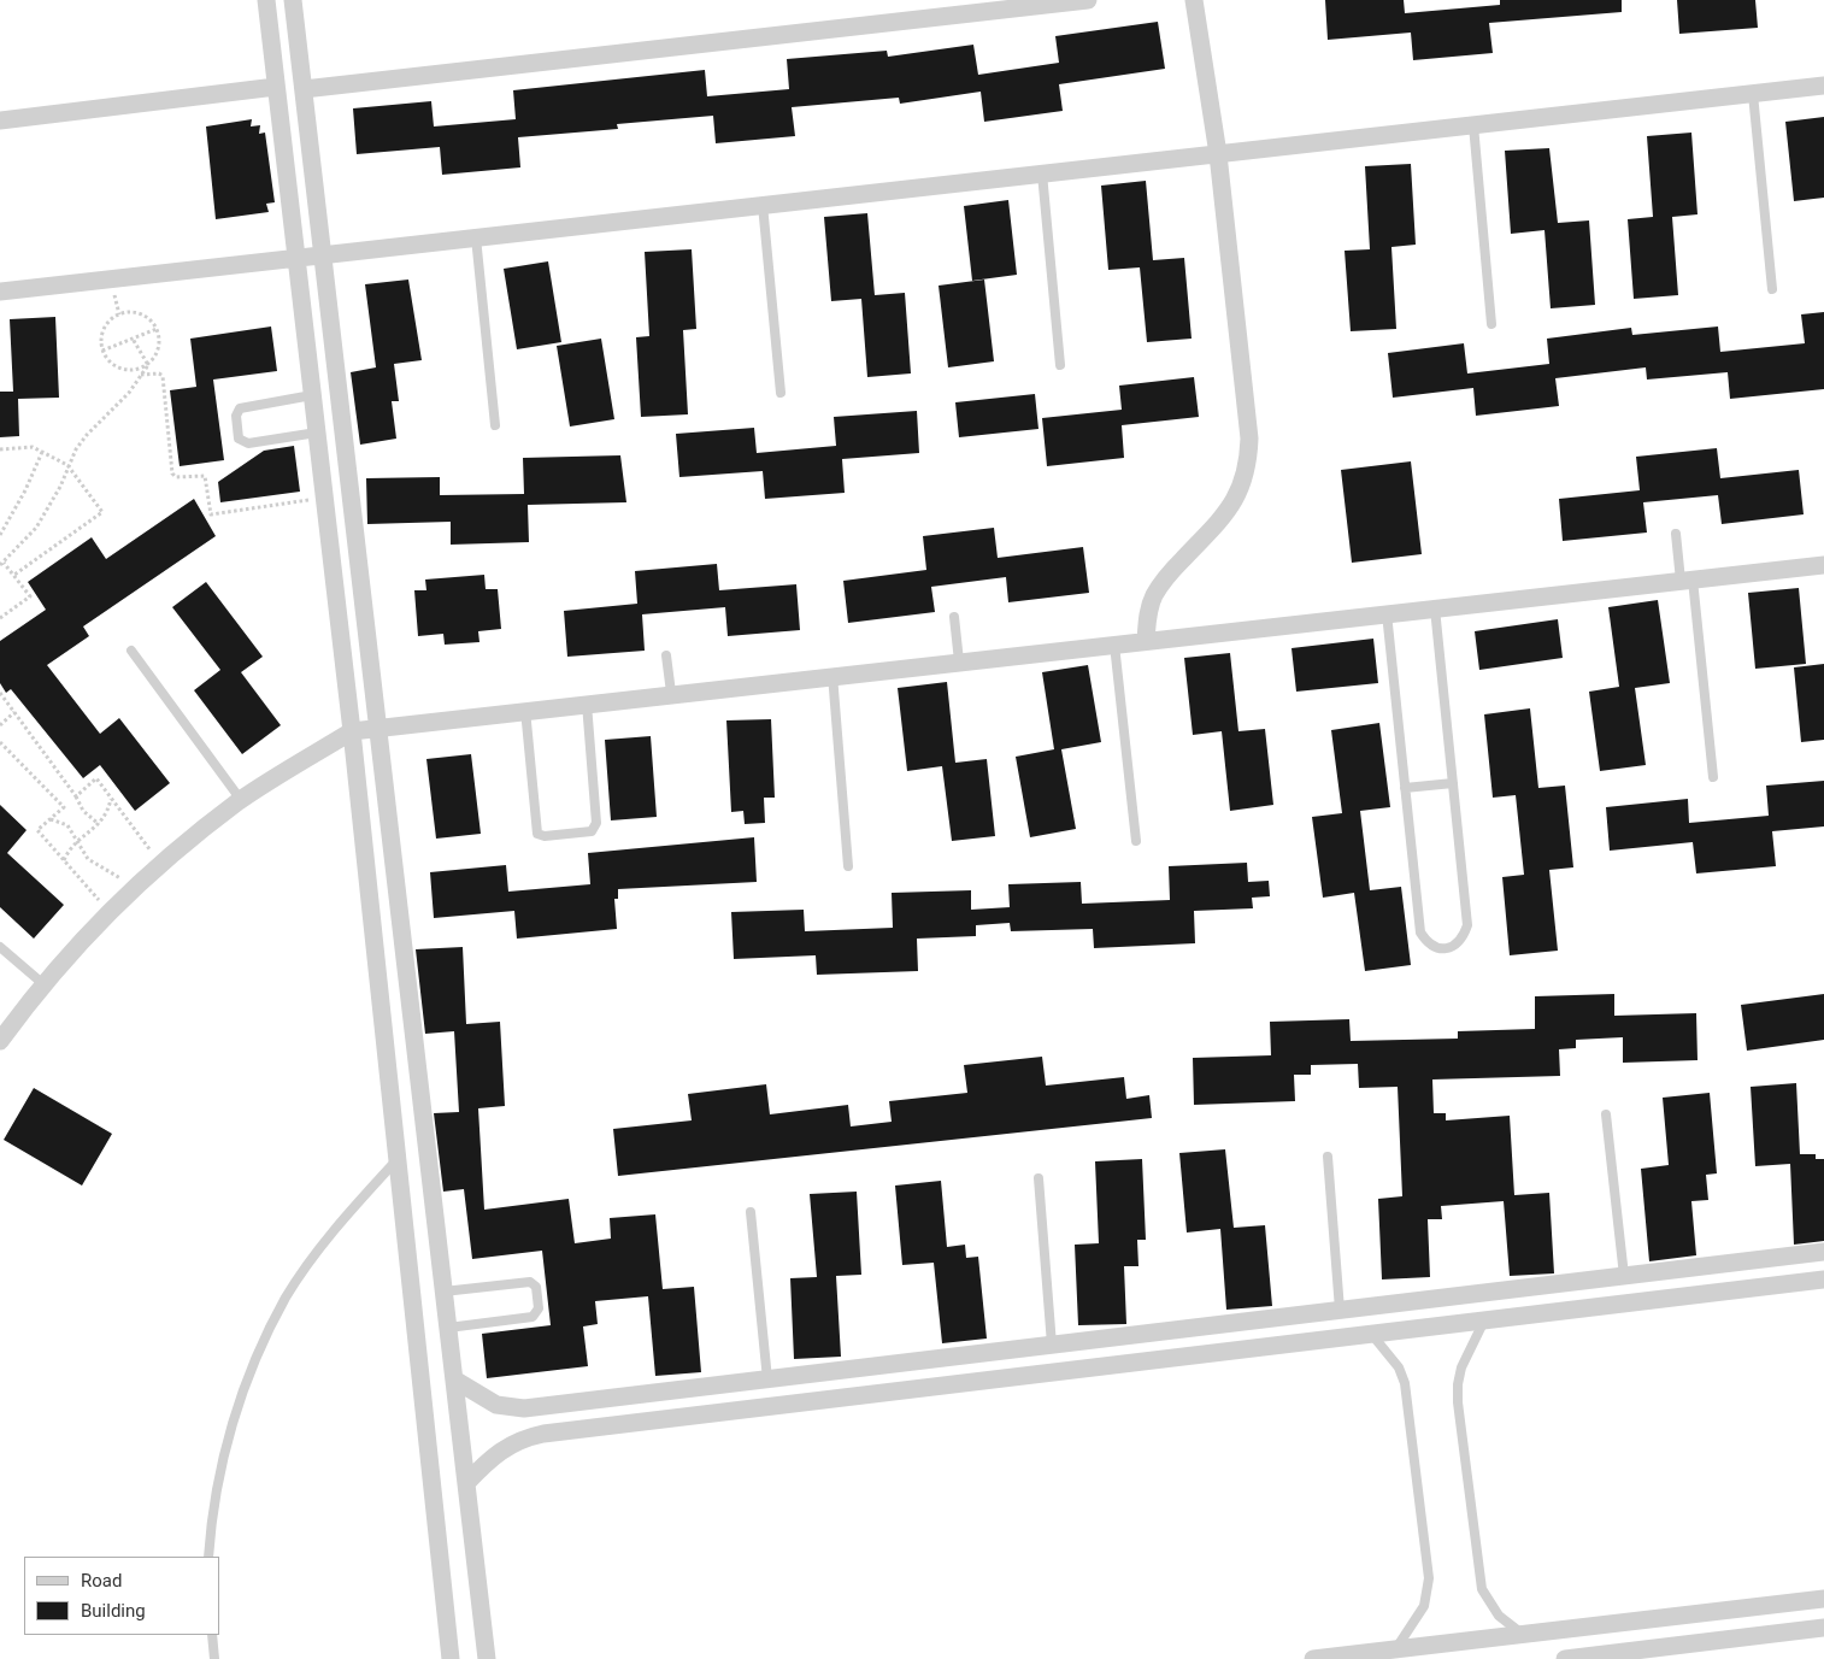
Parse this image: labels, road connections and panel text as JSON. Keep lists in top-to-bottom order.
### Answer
{
  "legend": ["Road", "Building"]
}
